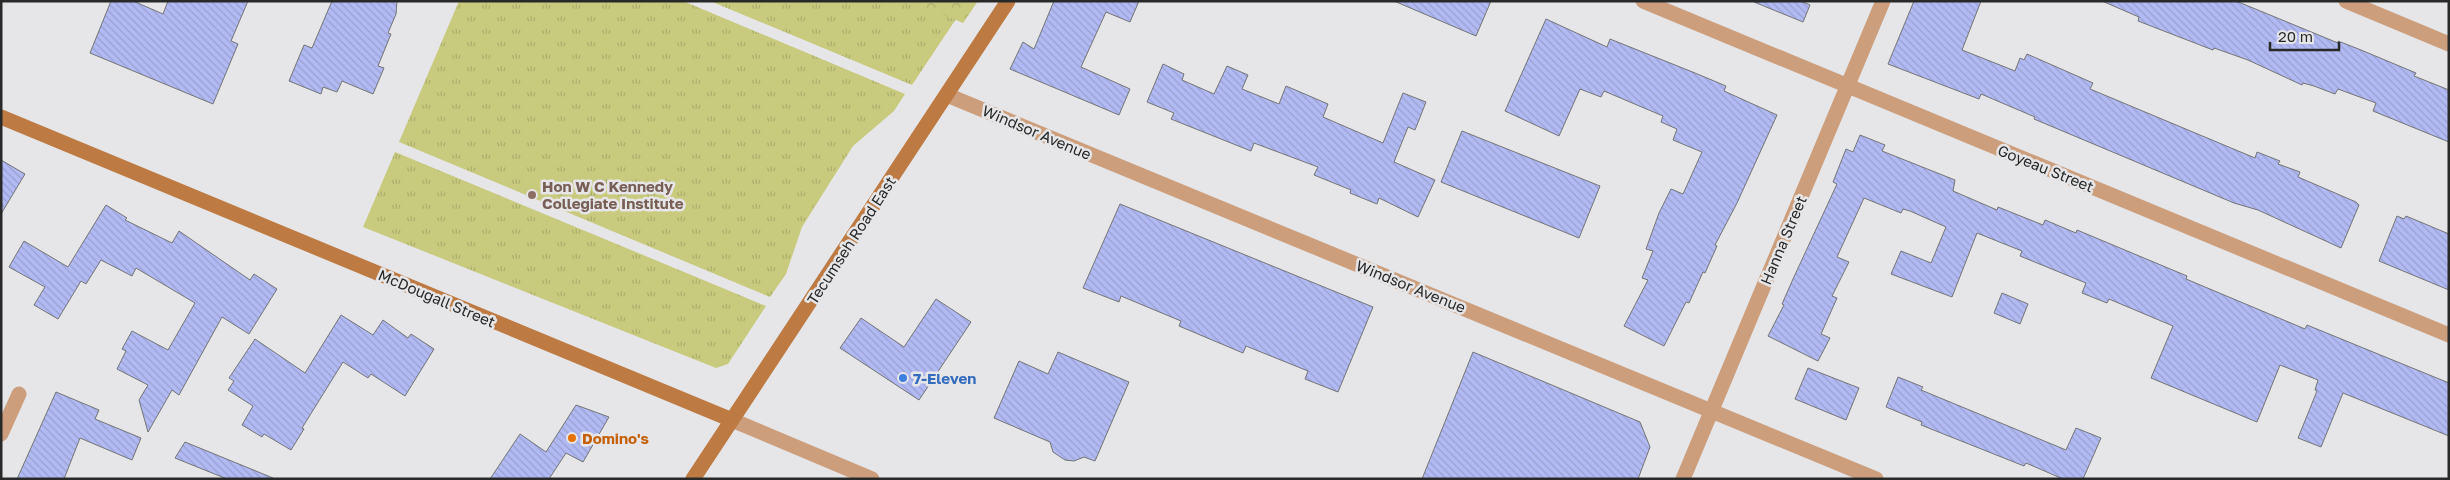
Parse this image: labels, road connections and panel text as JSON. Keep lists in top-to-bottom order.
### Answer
{
  "streets": {
    "street": [
      "Windsor Avenue",
      "Goyeau Street",
      "Tecumseh Road East",
      "Hanna Street",
      "McDougall Street"
    ]
  },
  "crossings": [
    ["Windsor Avenue", "Tecumseh Road East"],
    ["Windsor Avenue", "Hanna Street"],
    ["Goyeau Street", "Hanna Street"],
    ["Tecumseh Road East", "McDougall Street"]
  ],
  "places": ["Hon W C Kennedy Collegiate Institute", "7-Eleven", "Domino's"],
  "scale_bar": "20 m"
}
